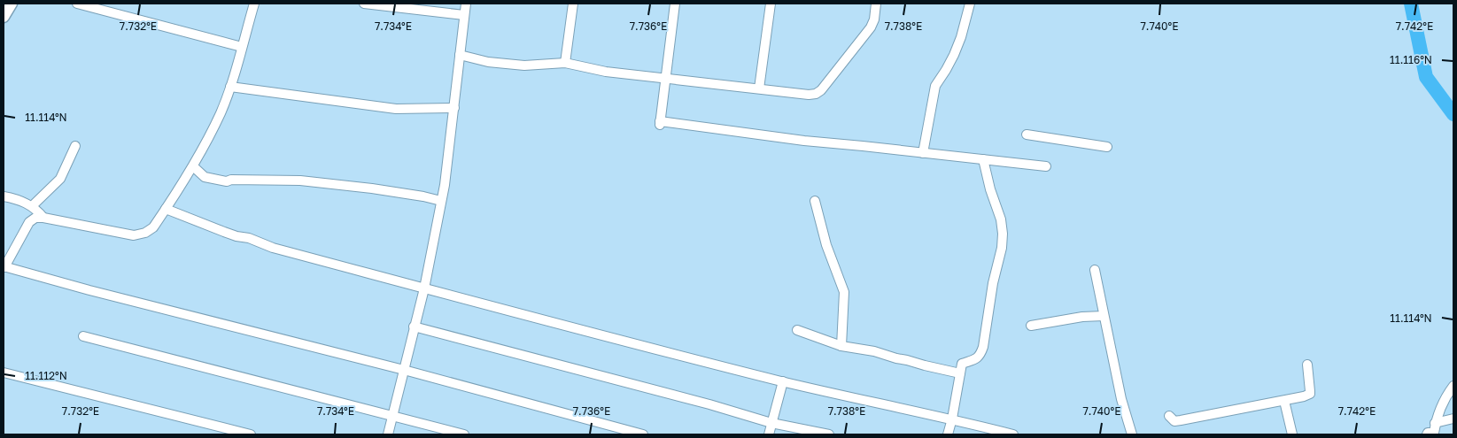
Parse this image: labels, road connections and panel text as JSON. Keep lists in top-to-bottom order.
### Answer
{
  "coordinates": [
    "7.732°E",
    "7.734°E",
    "7.736°E",
    "7.738°E",
    "7.740°E",
    "7.742°E",
    "11.116°N",
    "11.114°N",
    "11.112°N"
  ]
}
